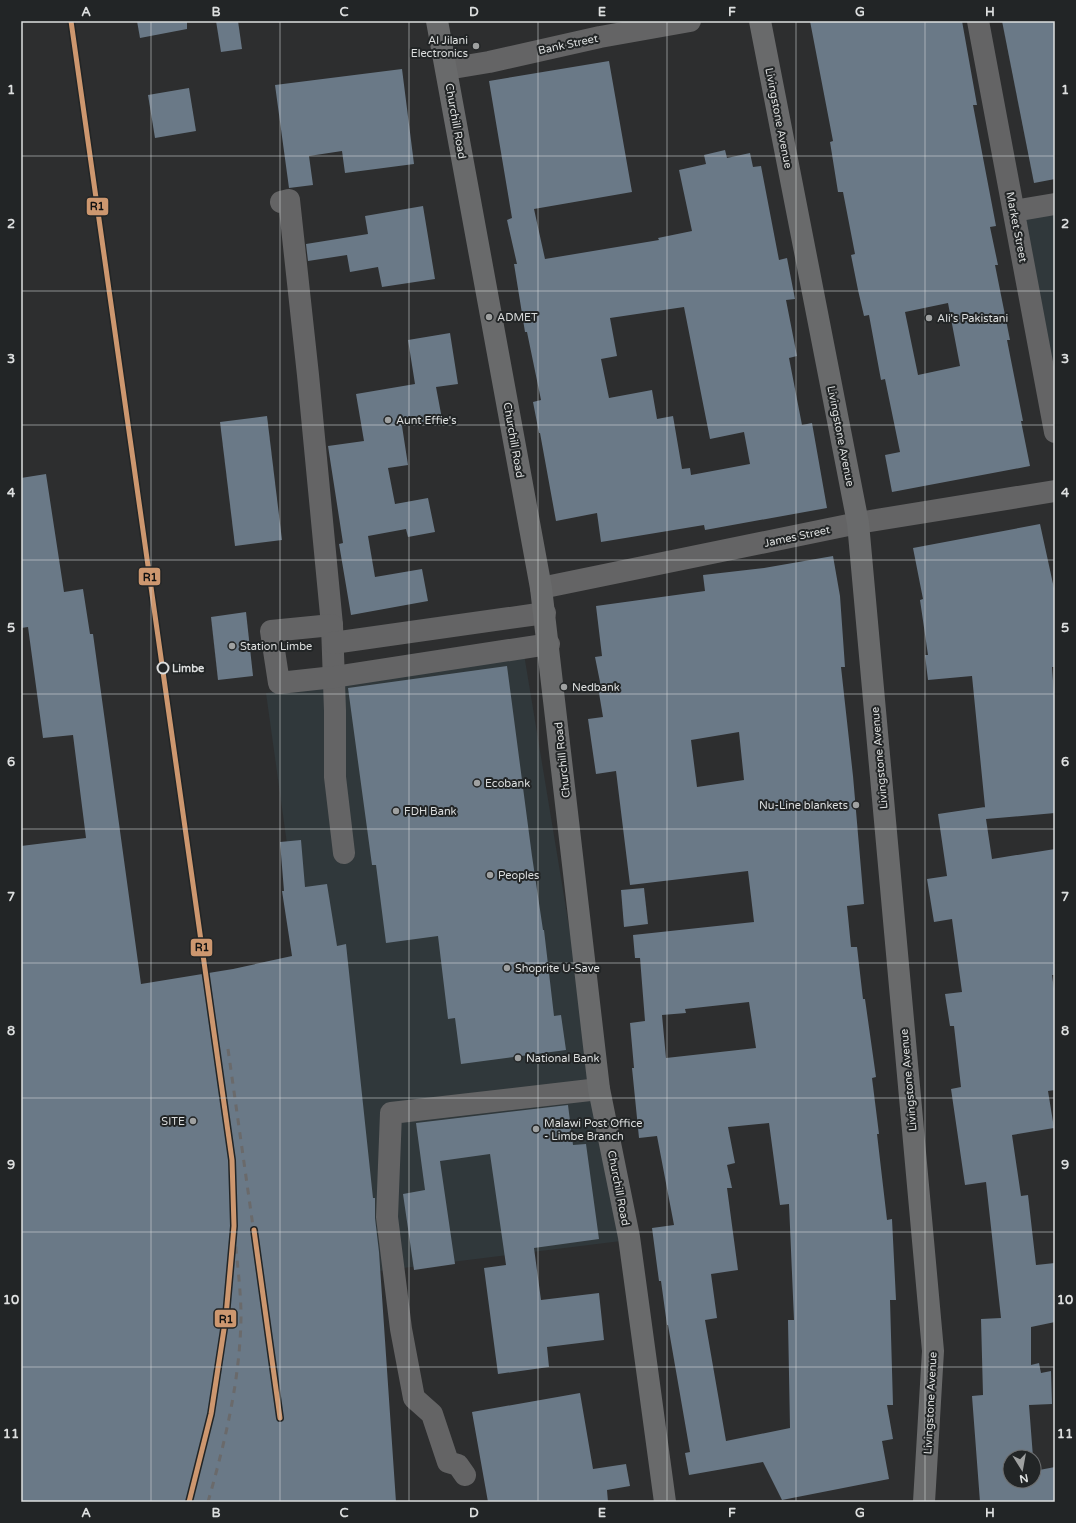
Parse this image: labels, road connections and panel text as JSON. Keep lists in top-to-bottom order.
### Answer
{
  "streets": {
    "highway": ["Livingstone Avenue", "Churchill Road"],
    "street": ["Bank Street", "Market Street", "James Street"]
  },
  "crossings": [
    ["Bank Street", "Churchill Road"],
    ["Livingstone Avenue", "James Street"],
    ["Churchill Road", "James Street"]
  ],
  "places": [
    "Al Jilani Electronics",
    "ADMET",
    "Ali's Pakistani",
    "Aunt Effie's",
    "Station Limbe",
    "Limbe",
    "Nedbank",
    "Ecobank",
    "Nu-Line blankets",
    "FDH Bank",
    "Peoples",
    "Shoprite U-Save",
    "National Bank",
    "SITE",
    "Malawi Post Office - Limbe Branch"
  ],
  "lines": ["transit line R1"],
  "north": "bottom",
  "grid": {
    "columns": [
      "A",
      "B",
      "C",
      "D",
      "E",
      "F",
      "G",
      "H"
    ],
    "rows": [
      "1",
      "2",
      "3",
      "4",
      "5",
      "6",
      "7",
      "8",
      "9",
      "10",
      "11"
    ]
  }
}
